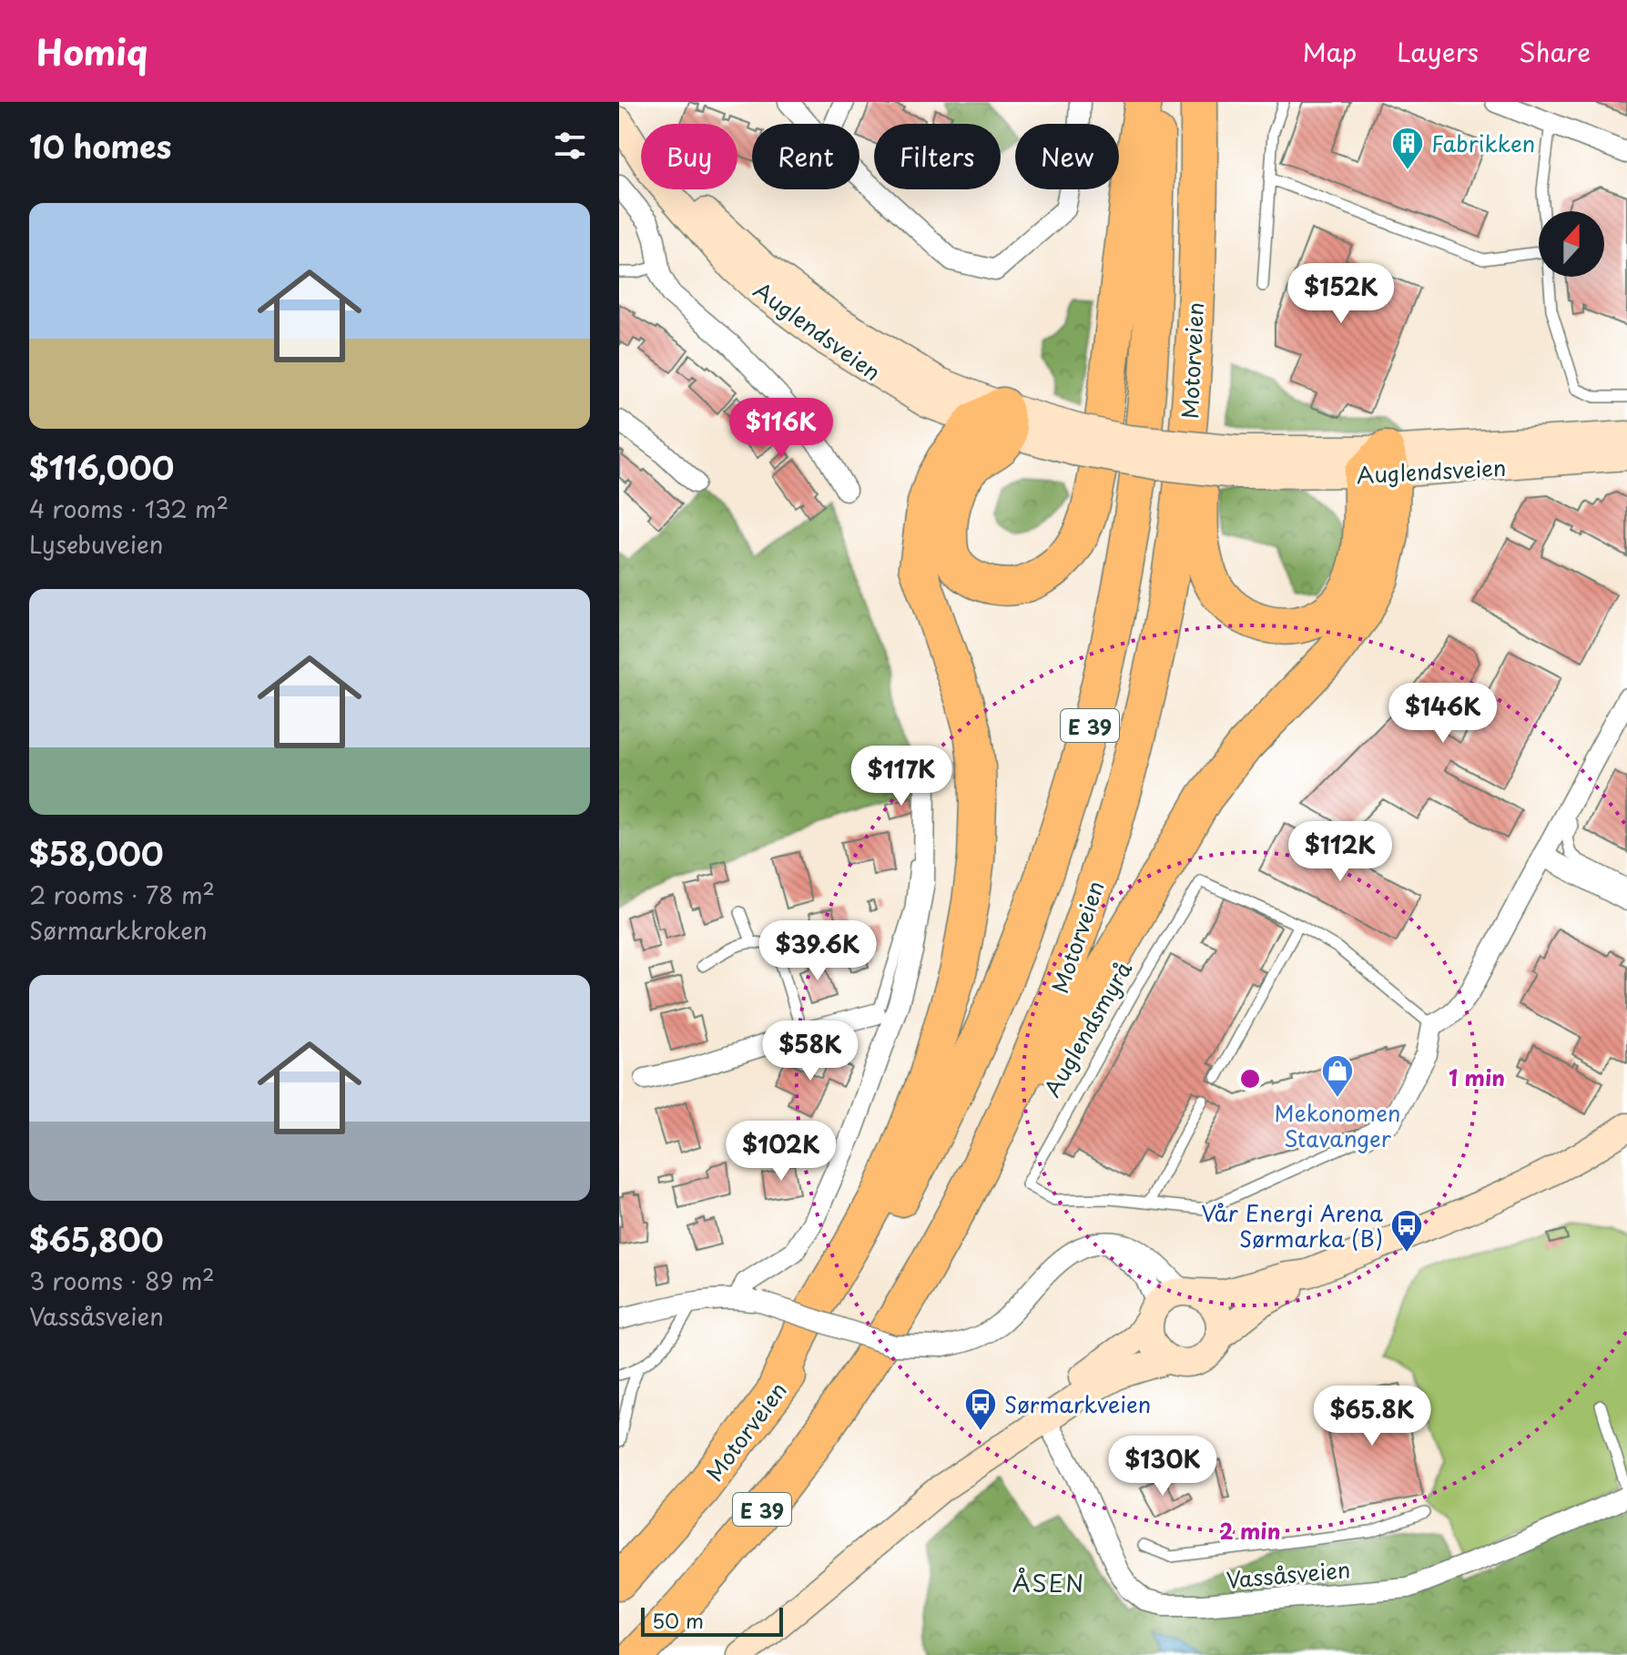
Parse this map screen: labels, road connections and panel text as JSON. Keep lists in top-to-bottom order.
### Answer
{
  "streets": {
    "highway": ["Motorveien", "E 39"],
    "main road": ["Auglendsveien"],
    "street": ["Auglendsmyrå", "Vassåsveien"]
  },
  "crossings": [
    ["Auglendsveien", "E 39"],
    ["Motorveien", "E 39"]
  ],
  "districts": ["ÅSEN"],
  "places": {
    "building": ["Fabrikken"],
    "shop": ["Mekonomen Stavanger"],
    "bus stop": ["Vår Energi Arena Sørmarka (B)", "Sørmarkveien"]
  },
  "scale_bar": "50 m",
  "north": "top",
  "page": {
    "header": "Homiq",
    "nav": ["Map", "Layers", "Share"],
    "heading": "10 homes",
    "chip": [
      "Buy",
      "Rent",
      "Filters",
      "New"
    ],
    "list": [
      {
        "name": "$116,000",
        "note": "4 rooms · 132 m² · Lysebuveien"
      },
      {
        "name": "$58,000",
        "note": "2 rooms · 78 m² · Sørmarkkroken"
      },
      {
        "name": "$65,800",
        "note": "3 rooms · 89 m² · Vassåsveien"
      }
    ],
    "price": [
      "$152K",
      "$116K",
      "$146K",
      "$117K",
      "$112K",
      "$39.6K",
      "$58K",
      "$102K",
      "$65.8K",
      "$130K"
    ],
    "scale": "50 m"
  },
  "rings": ["1 min", "2 min"]
}
